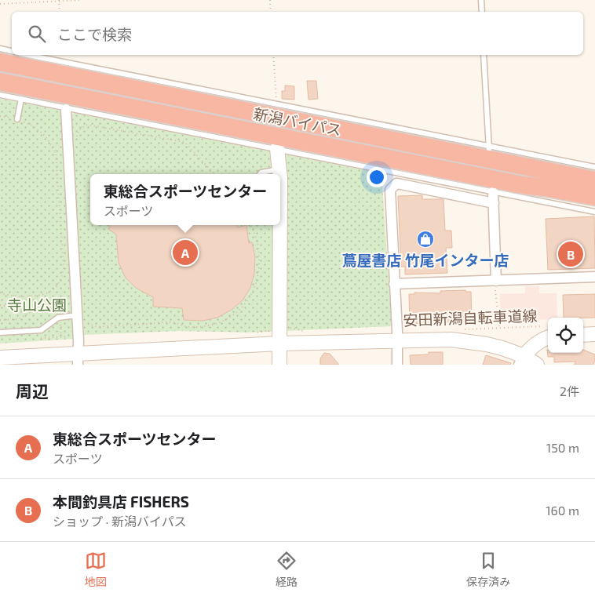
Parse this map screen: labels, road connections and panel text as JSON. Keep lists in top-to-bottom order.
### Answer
{
  "streets": {
    "highway": ["新潟バイパス"],
    "path": ["安田新潟自転車道線"]
  },
  "parks": ["寺山公園"],
  "places": {
    "shop": ["蔦屋書店 竹尾インター店"]
  },
  "page": {
    "search": "ここで検索",
    "popup": ["東総合スポーツセンター", "スポーツ"],
    "pins": ["A", "B"],
    "heading": ["周辺", "2件"],
    "list": [
      {
        "mark": "A",
        "name": "東総合スポーツセンター",
        "note": "スポーツ",
        "value": "150 m"
      },
      {
        "mark": "B",
        "name": "本間釣具店 FISHERS",
        "note": "ショップ · 新潟バイパス",
        "value": "160 m"
      }
    ],
    "nav": ["地図", "経路", "保存済み"]
  }
}
